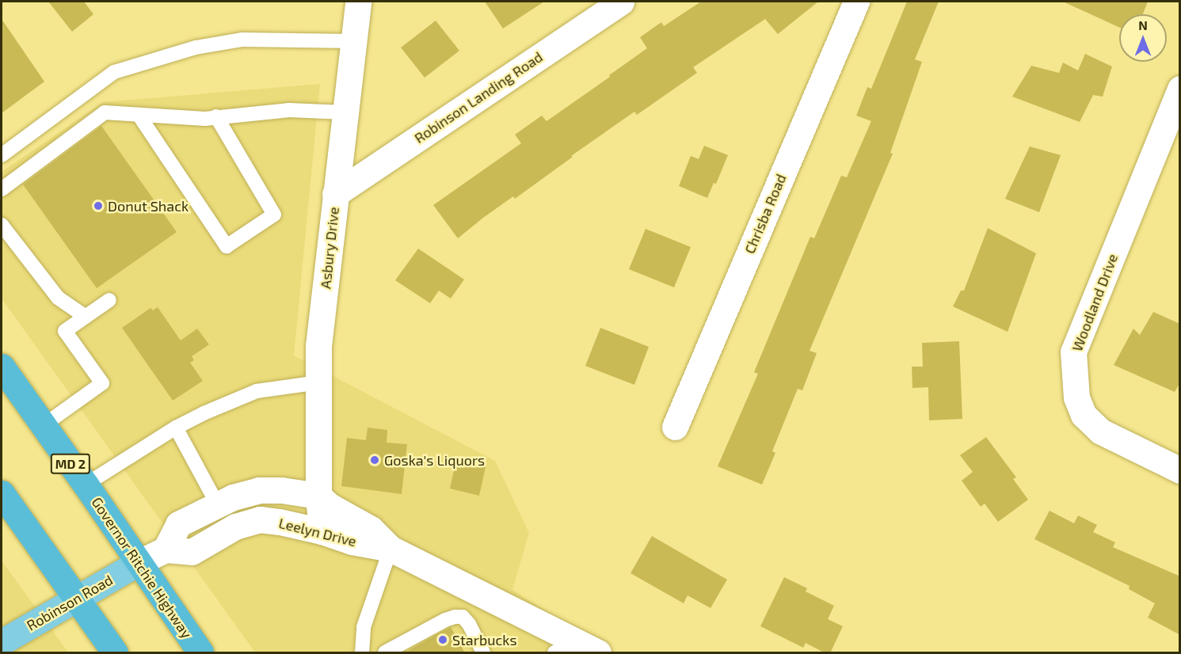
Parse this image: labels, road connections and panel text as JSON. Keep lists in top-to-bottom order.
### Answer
{
  "streets": {
    "highway": ["MD 2", "Governor Ritchie Highway"],
    "main road": ["Robinson Road"],
    "street": [
      "Robinson Landing Road",
      "Chrisba Road",
      "Asbury Drive",
      "Woodland Drive",
      "Leelyn Drive"
    ]
  },
  "crossings": [
    ["Robinson Landing Road", "Asbury Drive"],
    ["Asbury Drive", "Leelyn Drive"],
    ["Governor Ritchie Highway", "Robinson Road"]
  ],
  "places": ["Donut Shack", "Goska's Liquors", "Starbucks"],
  "north": "top"
}
